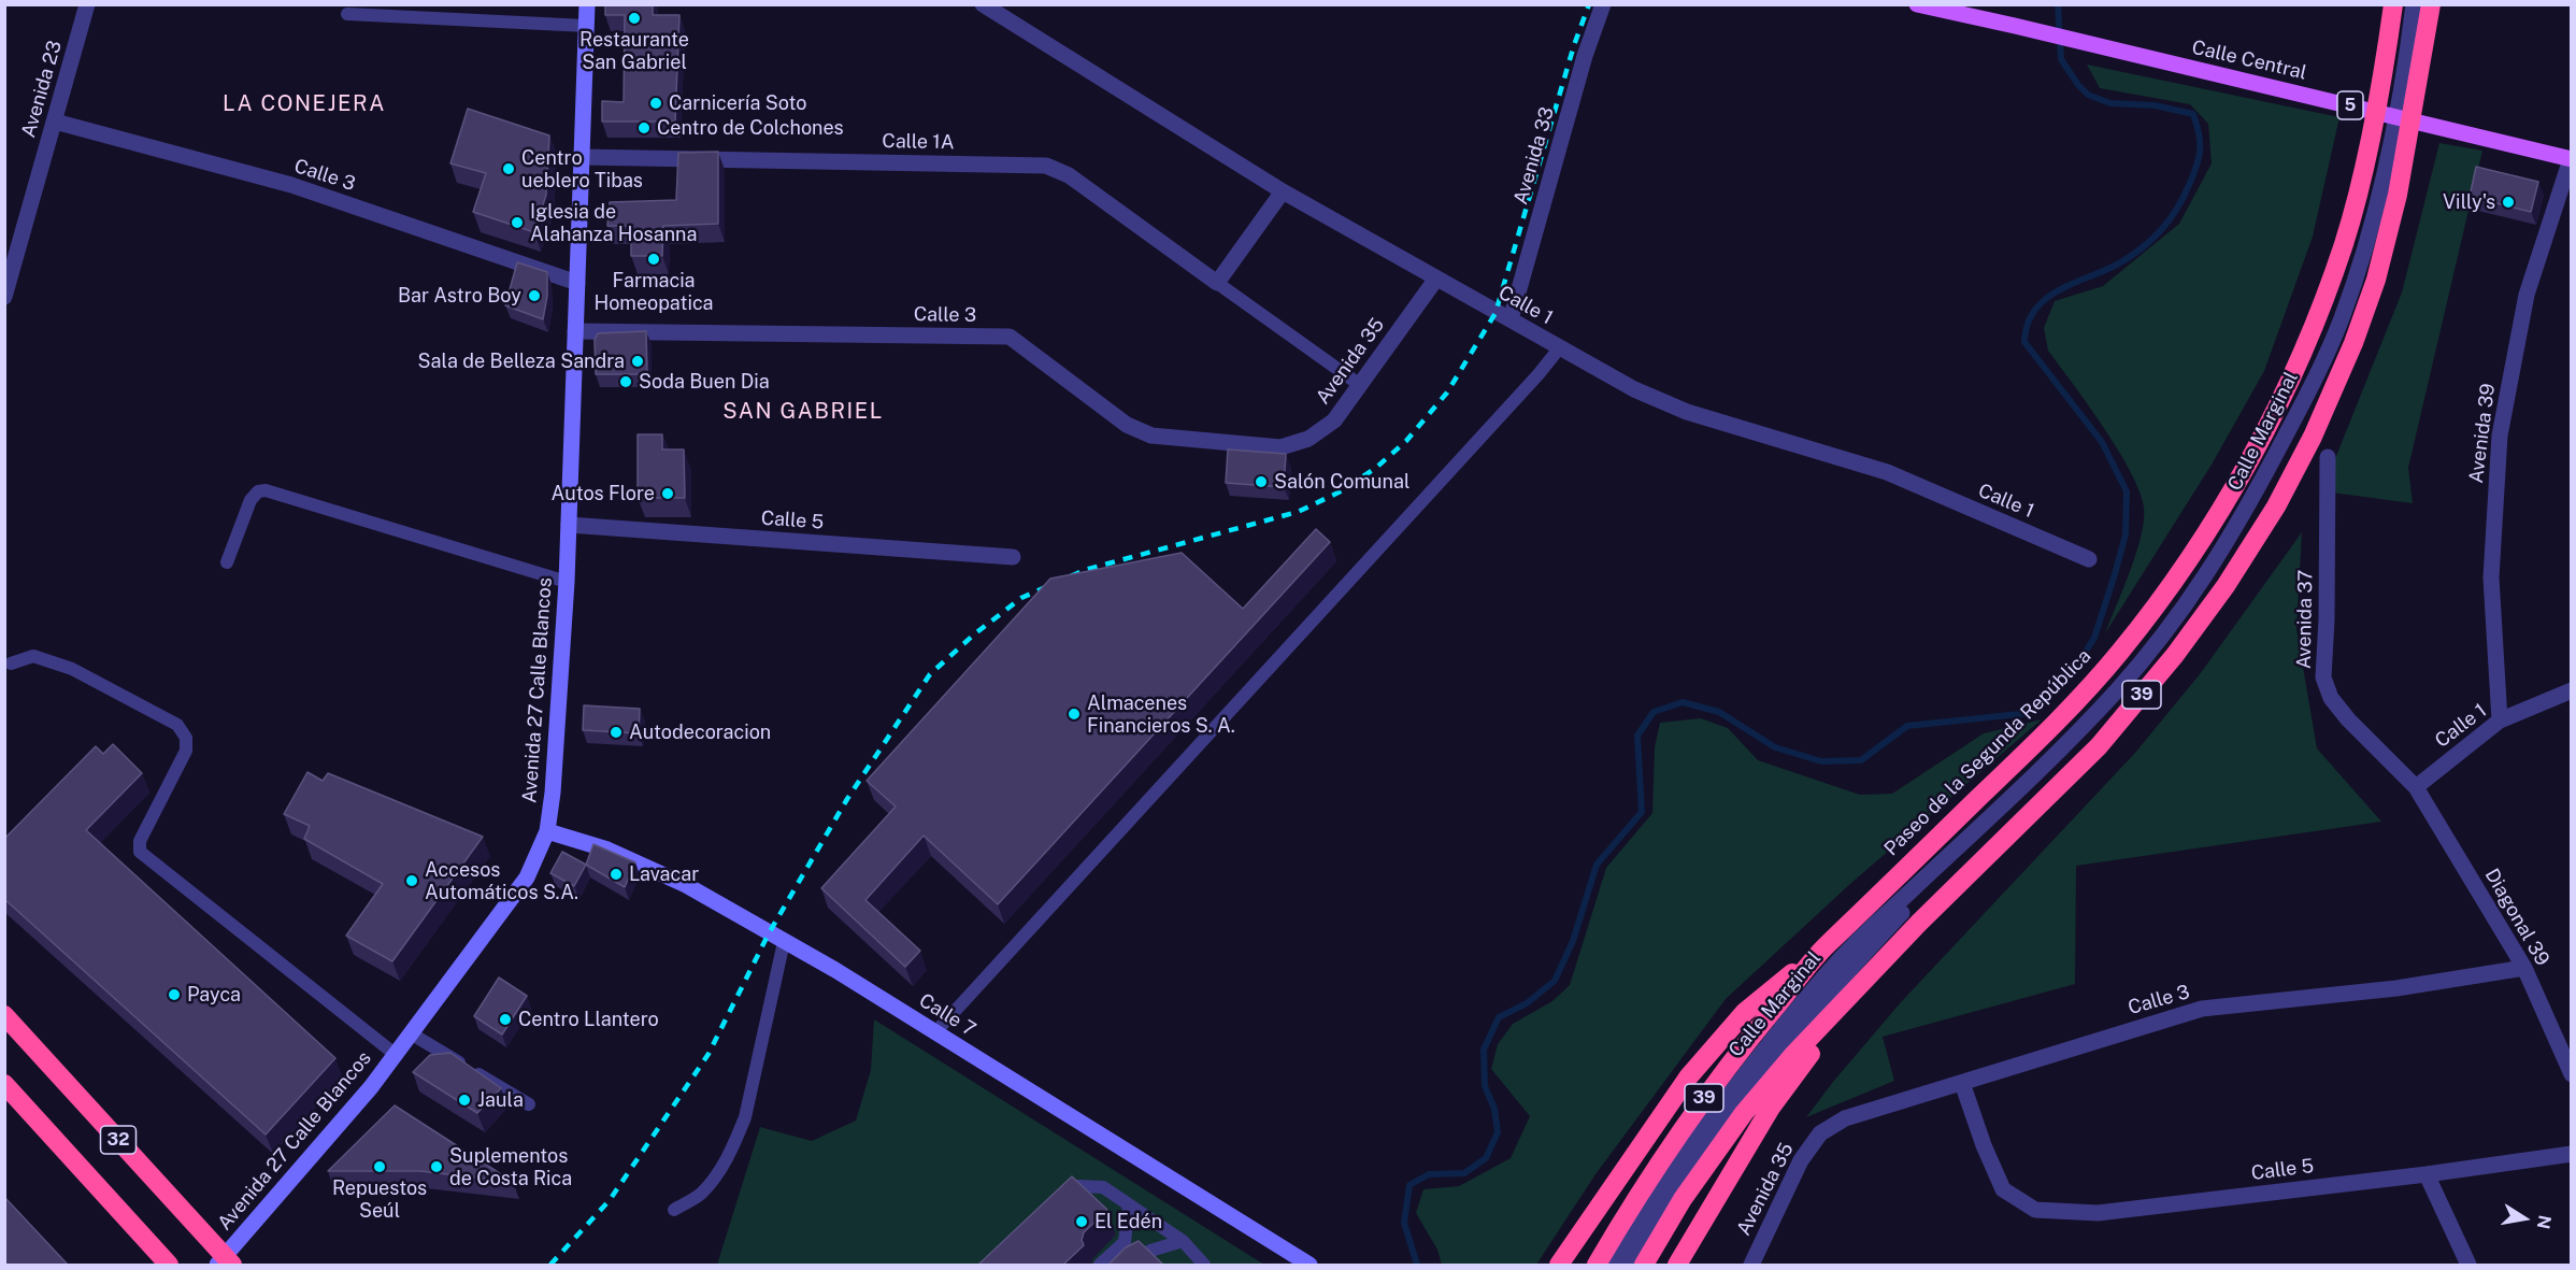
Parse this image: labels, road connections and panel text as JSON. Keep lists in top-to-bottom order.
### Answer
{
  "streets": {
    "highway": ["39", "Paseo de la Segunda República", "32"],
    "main road": [
      "Calle Central",
      "5",
      "Avenida 27 Calle Blancos",
      "Calle 7"
    ],
    "street": [
      "Avenida 23",
      "Calle 1A",
      "Avenida 33",
      "Calle 3",
      "Calle 1",
      "Avenida 35",
      "Calle Marginal",
      "Avenida 39",
      "Calle 5",
      "Avenida 37",
      "Diagonal 39"
    ]
  },
  "crossings": [
    ["Calle Central", "Calle Marginal"],
    ["Calle Central", "Avenida 39"],
    ["Avenida 23", "Calle 3"],
    ["Calle 1A", "Avenida 27 Calle Blancos"],
    ["Avenida 33", "Calle 1"],
    ["Calle 3", "Avenida 35"],
    ["Calle 3", "Calle 5"],
    ["Calle 3", "Avenida 27 Calle Blancos"],
    ["Calle 3", "Diagonal 39"],
    ["Calle 1", "Avenida 35"],
    ["Calle 1", "Avenida 39"],
    ["Calle 1", "Avenida 37"],
    ["Calle 1", "Diagonal 39"],
    ["Calle 5", "Avenida 27 Calle Blancos"],
    ["Avenida 37", "Diagonal 39"],
    ["Avenida 27 Calle Blancos", "Calle 7"]
  ],
  "districts": ["LA CONEJERA", "SAN GABRIEL"],
  "places": [
    "Restaurante San Gabriel",
    "Carnicería Soto",
    "Centro de Colchones",
    "Centro ueblero Tibas",
    "Villy's",
    "Iglesia de Alahanza Hosanna",
    "Farmacia Homeopatica",
    "Bar Astro Boy",
    "Sala de Belleza Sandra",
    "Soda Buen Dia",
    "Salón Comunal",
    "Autos Flore",
    "Almacenes Financieros S. A.",
    "Autodecoracion",
    "Lavacar",
    "Accesos Automáticos S.A.",
    "Payca",
    "Centro Llantero",
    "Jaula",
    "Repuestos Seúl",
    "Suplementos de Costa Rica",
    "El Edén"
  ],
  "north": "right"
}
